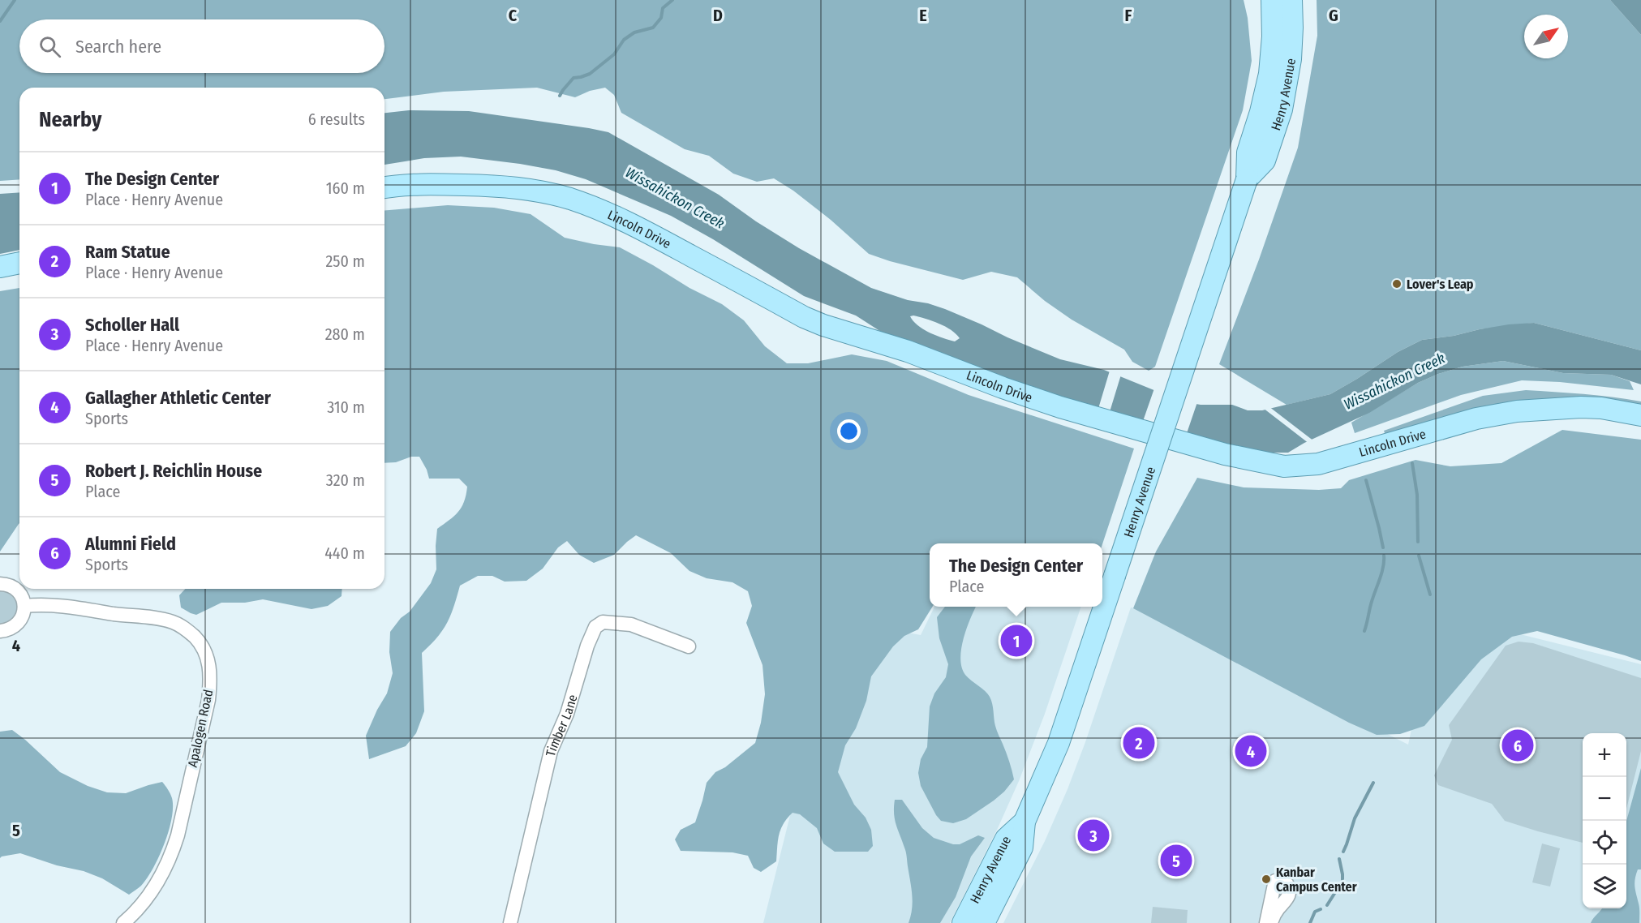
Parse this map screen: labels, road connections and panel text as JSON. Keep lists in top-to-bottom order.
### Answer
{
  "streets": {
    "main road": ["Henry Avenue", "Lincoln Drive"],
    "street": ["Timber Lane", "Apalogen Road"]
  },
  "water": ["Wissahickon Creek"],
  "places": ["Lover's Leap", "Kanbar Campus Center"],
  "north": "top right",
  "page": {
    "search": "Search here",
    "heading": ["Nearby", "6 results"],
    "list": [
      {
        "mark": "1",
        "name": "The Design Center",
        "note": "Place · Henry Avenue",
        "value": "160 m"
      },
      {
        "mark": "2",
        "name": "Ram Statue",
        "note": "Place · Henry Avenue",
        "value": "250 m"
      },
      {
        "mark": "3",
        "name": "Scholler Hall",
        "note": "Place · Henry Avenue",
        "value": "280 m"
      },
      {
        "mark": "4",
        "name": "Gallagher Athletic Center",
        "note": "Sports",
        "value": "310 m"
      },
      {
        "mark": "5",
        "name": "Robert J. Reichlin House",
        "note": "Place",
        "value": "320 m"
      },
      {
        "mark": "6",
        "name": "Alumni Field",
        "note": "Sports",
        "value": "440 m"
      }
    ],
    "popup": ["The Design Center", "Place"],
    "pins": [
      "1",
      "2",
      "6",
      "4",
      "3",
      "5"
    ],
    "map_buttons": ["+", "−"]
  },
  "grid": {
    "columns": [
      "C",
      "D",
      "E",
      "F",
      "G"
    ],
    "rows": ["4", "5"]
  }
}
